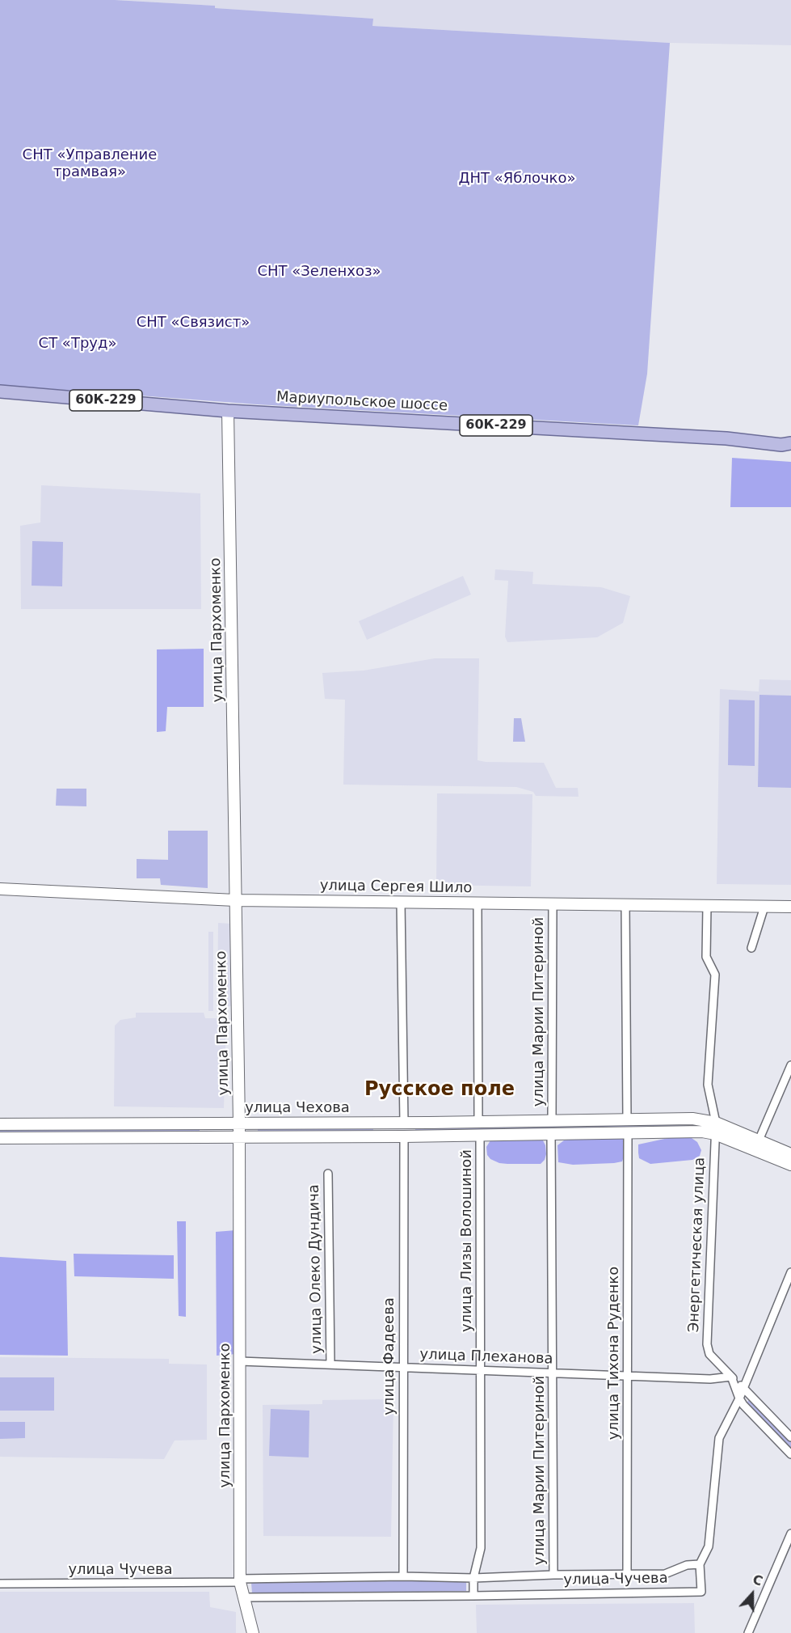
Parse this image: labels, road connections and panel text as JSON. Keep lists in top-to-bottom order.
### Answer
{
  "streets": {
    "main road": ["60К-229", "Мариупольское шоссе"],
    "street": [
      "улица Пархоменко",
      "улица Сергея Шило",
      "улица Марии Питериной",
      "улица Чехова",
      "улица Лизы Волошиной",
      "Энергетическая улица",
      "улица Олеко Дундича",
      "улица Тихона Руденко",
      "улица Фадеева",
      "улица Плеханова",
      "улица Чучева"
    ]
  },
  "crossings": [
    ["Мариупольское шоссе", "улица Пархоменко"],
    ["улица Пархоменко", "улица Сергея Шило"],
    ["улица Пархоменко", "улица Чехова"],
    ["улица Пархоменко", "улица Плеханова"],
    ["улица Пархоменко", "улица Чучева"],
    ["улица Сергея Шило", "улица Марии Питериной"],
    ["улица Сергея Шило", "Энергетическая улица"],
    ["улица Марии Питериной", "улица Чехова"],
    ["улица Марии Питериной", "улица Плеханова"],
    ["улица Марии Питериной", "улица Чучева"],
    ["улица Чехова", "улица Лизы Волошиной"],
    ["улица Чехова", "Энергетическая улица"],
    ["улица Чехова", "улица Тихона Руденко"],
    ["улица Чехова", "улица Фадеева"],
    ["улица Лизы Волошиной", "улица Плеханова"],
    ["улица Лизы Волошиной", "улица Чучева"],
    ["Энергетическая улица", "улица Плеханова"],
    ["улица Олеко Дундича", "улица Плеханова"],
    ["улица Тихона Руденко", "улица Плеханова"],
    ["улица Тихона Руденко", "улица Чучева"],
    ["улица Фадеева", "улица Плеханова"],
    ["улица Фадеева", "улица Чучева"]
  ],
  "districts": ["Русское поле"],
  "parks": [
    "СНТ «Управление трамвая»",
    "ДНТ «Яблочко»",
    "СНТ «Зеленхоз»",
    "СНТ «Связист»",
    "СТ «Труд»"
  ],
  "north": "top"
}
